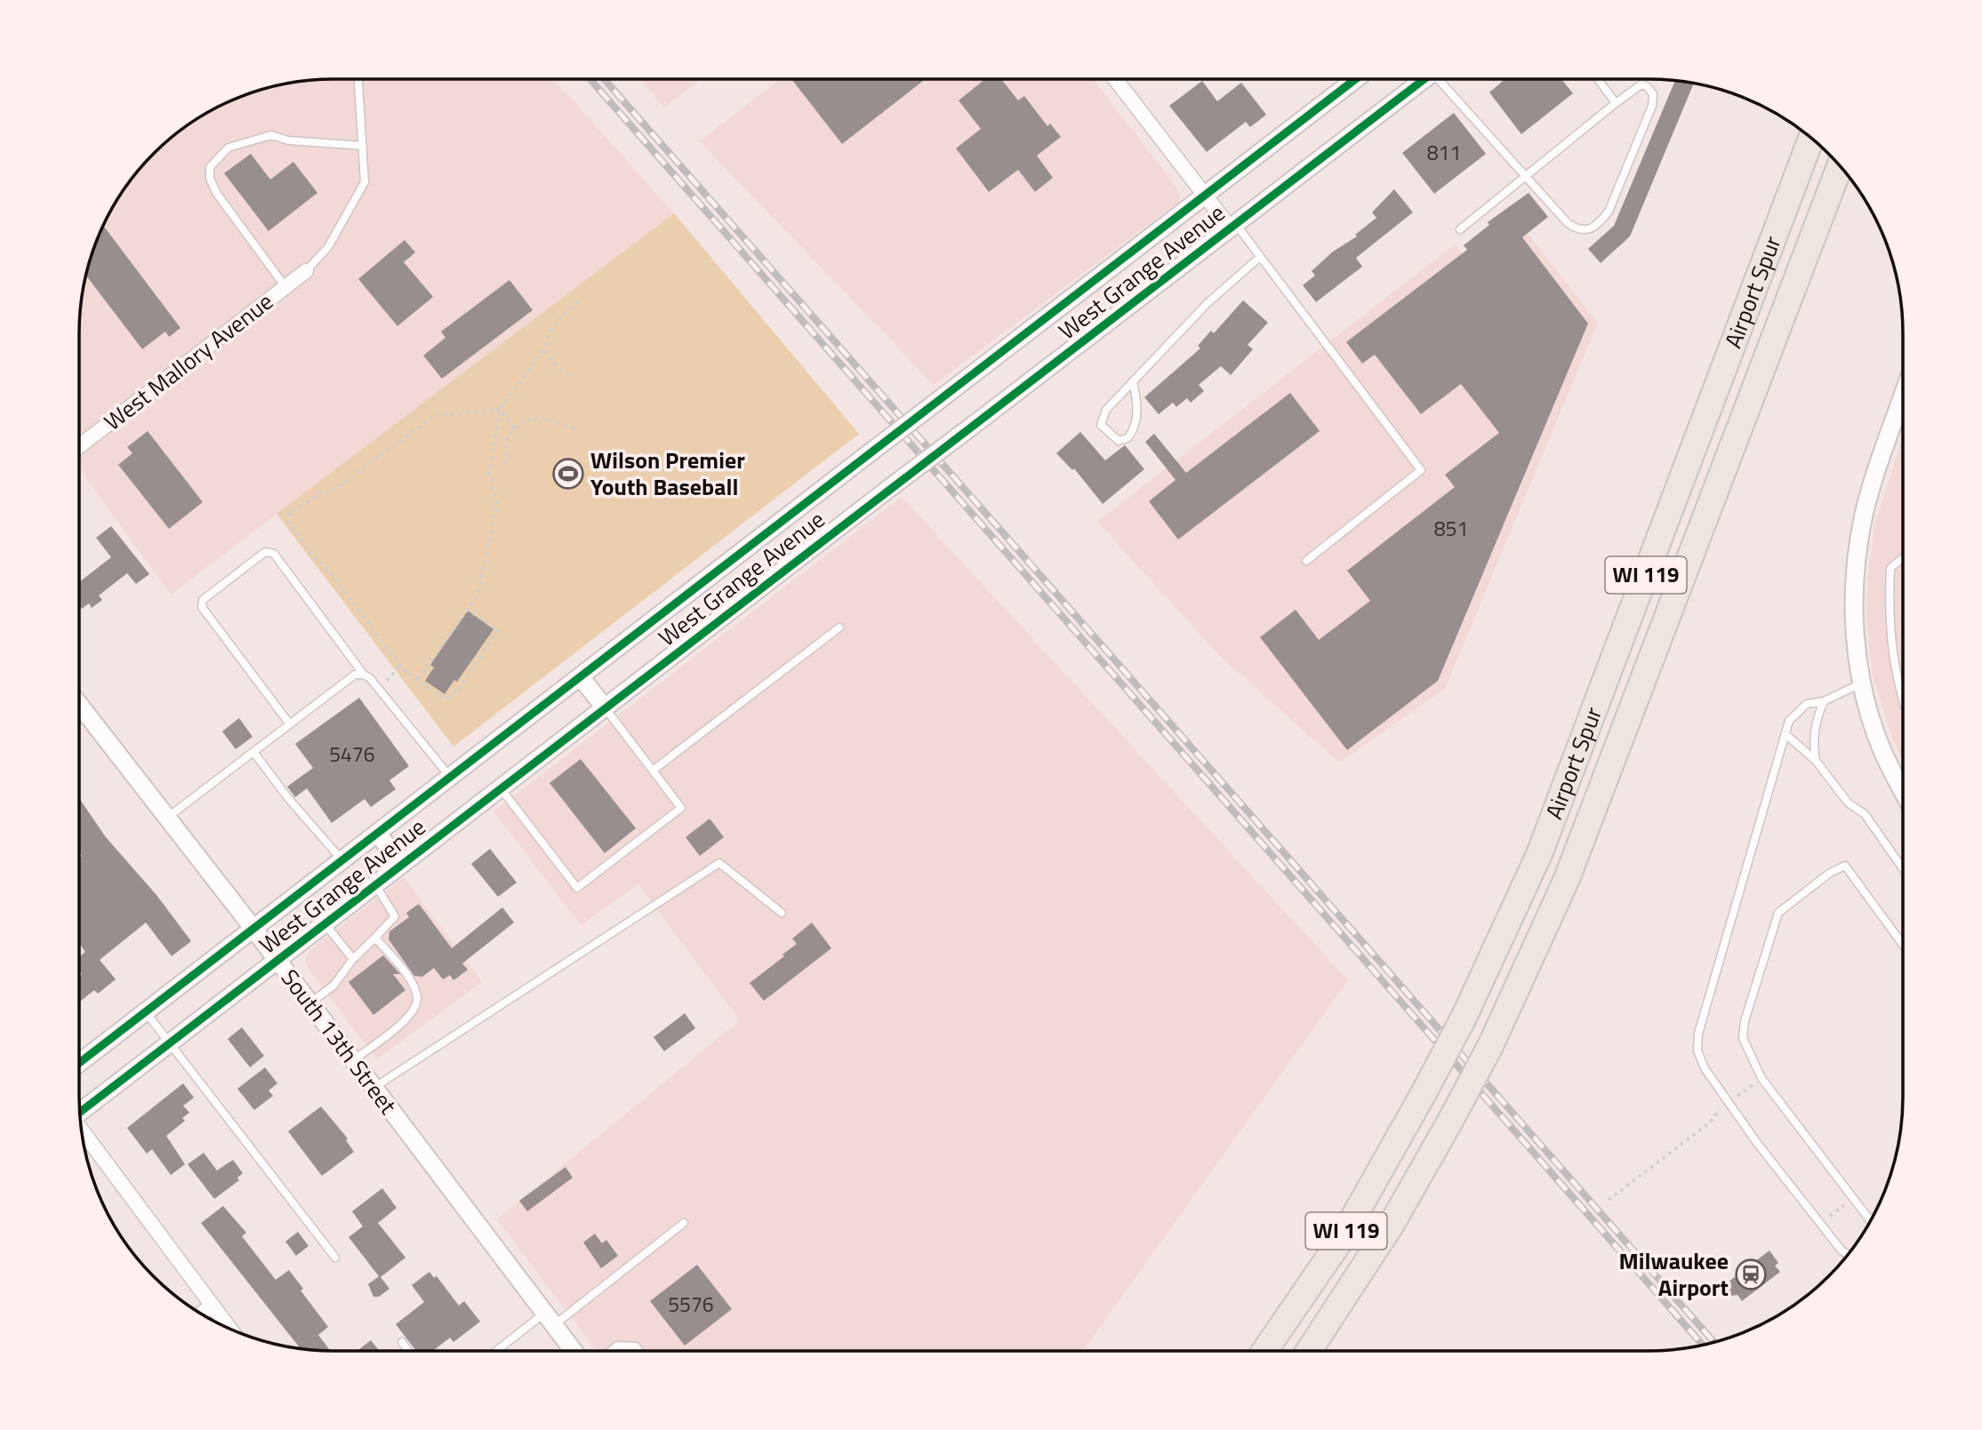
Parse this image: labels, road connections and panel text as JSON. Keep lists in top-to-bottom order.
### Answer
{
  "streets": {
    "highway": ["Airport Spur", "WI 119"],
    "street": ["West Grange Avenue", "West Mallory Avenue", "South 13th Street"]
  },
  "crossings": [
    ["West Grange Avenue", "South 13th Street"]
  ],
  "places": {
    "sports": ["Wilson Premier Youth Baseball"],
    "station": ["Milwaukee Airport"]
  },
  "house_numbers": [
    "811",
    "851",
    "5476",
    "5576"
  ]
}
